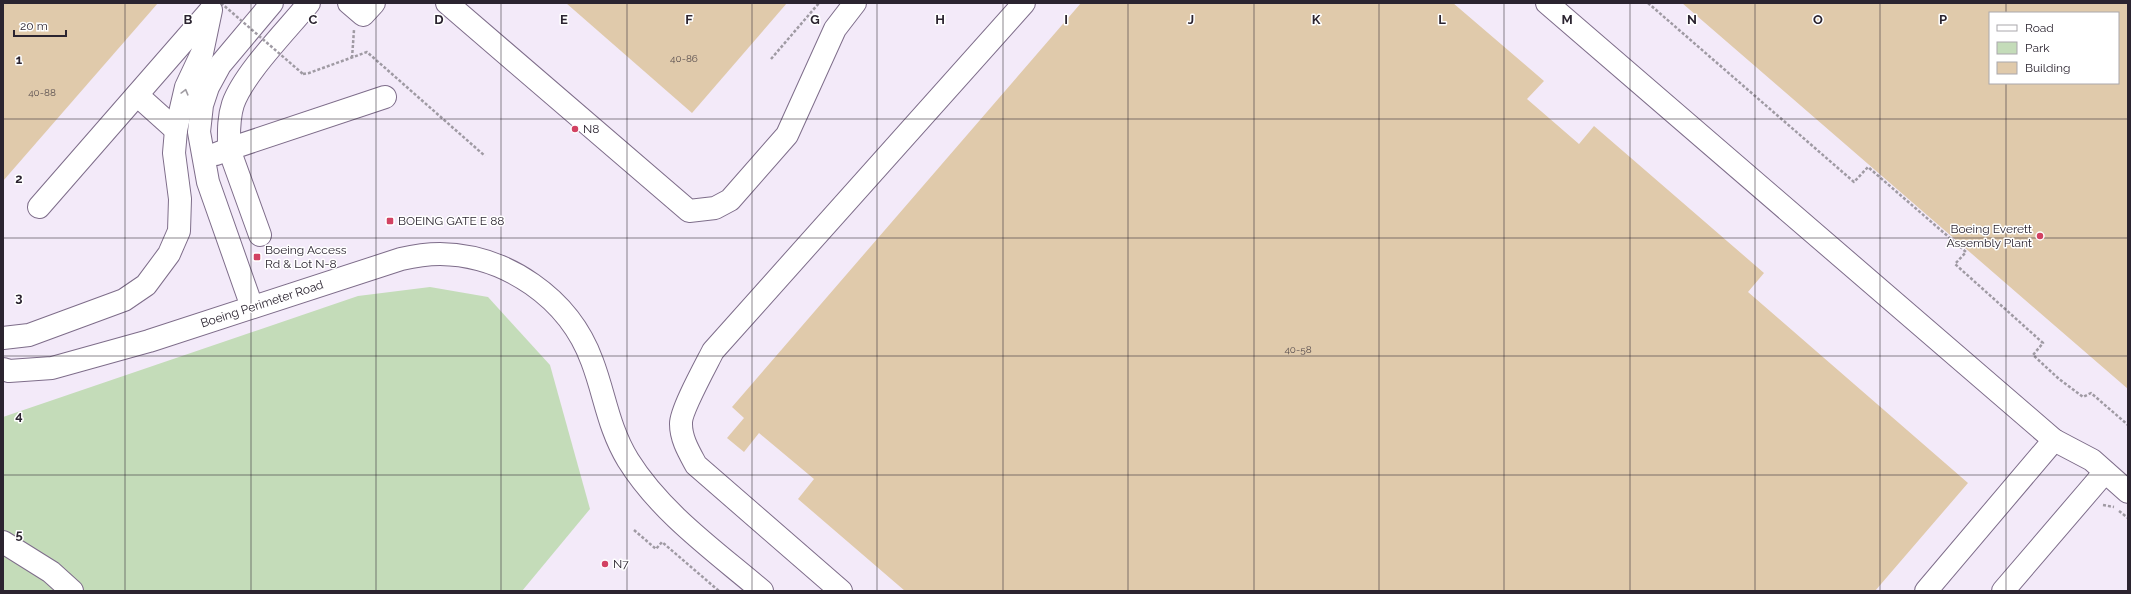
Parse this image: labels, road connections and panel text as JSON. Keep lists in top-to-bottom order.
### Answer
{
  "streets": {
    "street": ["Boeing Perimeter Road"]
  },
  "places": {
    "other": ["N8", "Boeing Everett Assembly Plant", "N7"],
    "transit": ["BOEING GATE E 88", "Boeing Access Rd & Lot N-8"]
  },
  "house_numbers": ["40-86", "40-88", "40-58"],
  "legend": ["Road", "Park", "Building"],
  "scale_bar": "20 m",
  "grid": {
    "columns": [
      "B",
      "C",
      "D",
      "E",
      "F",
      "G",
      "H",
      "I",
      "J",
      "K",
      "L",
      "M",
      "N",
      "O",
      "P"
    ],
    "rows": [
      "1",
      "2",
      "3",
      "4",
      "5"
    ]
  }
}
